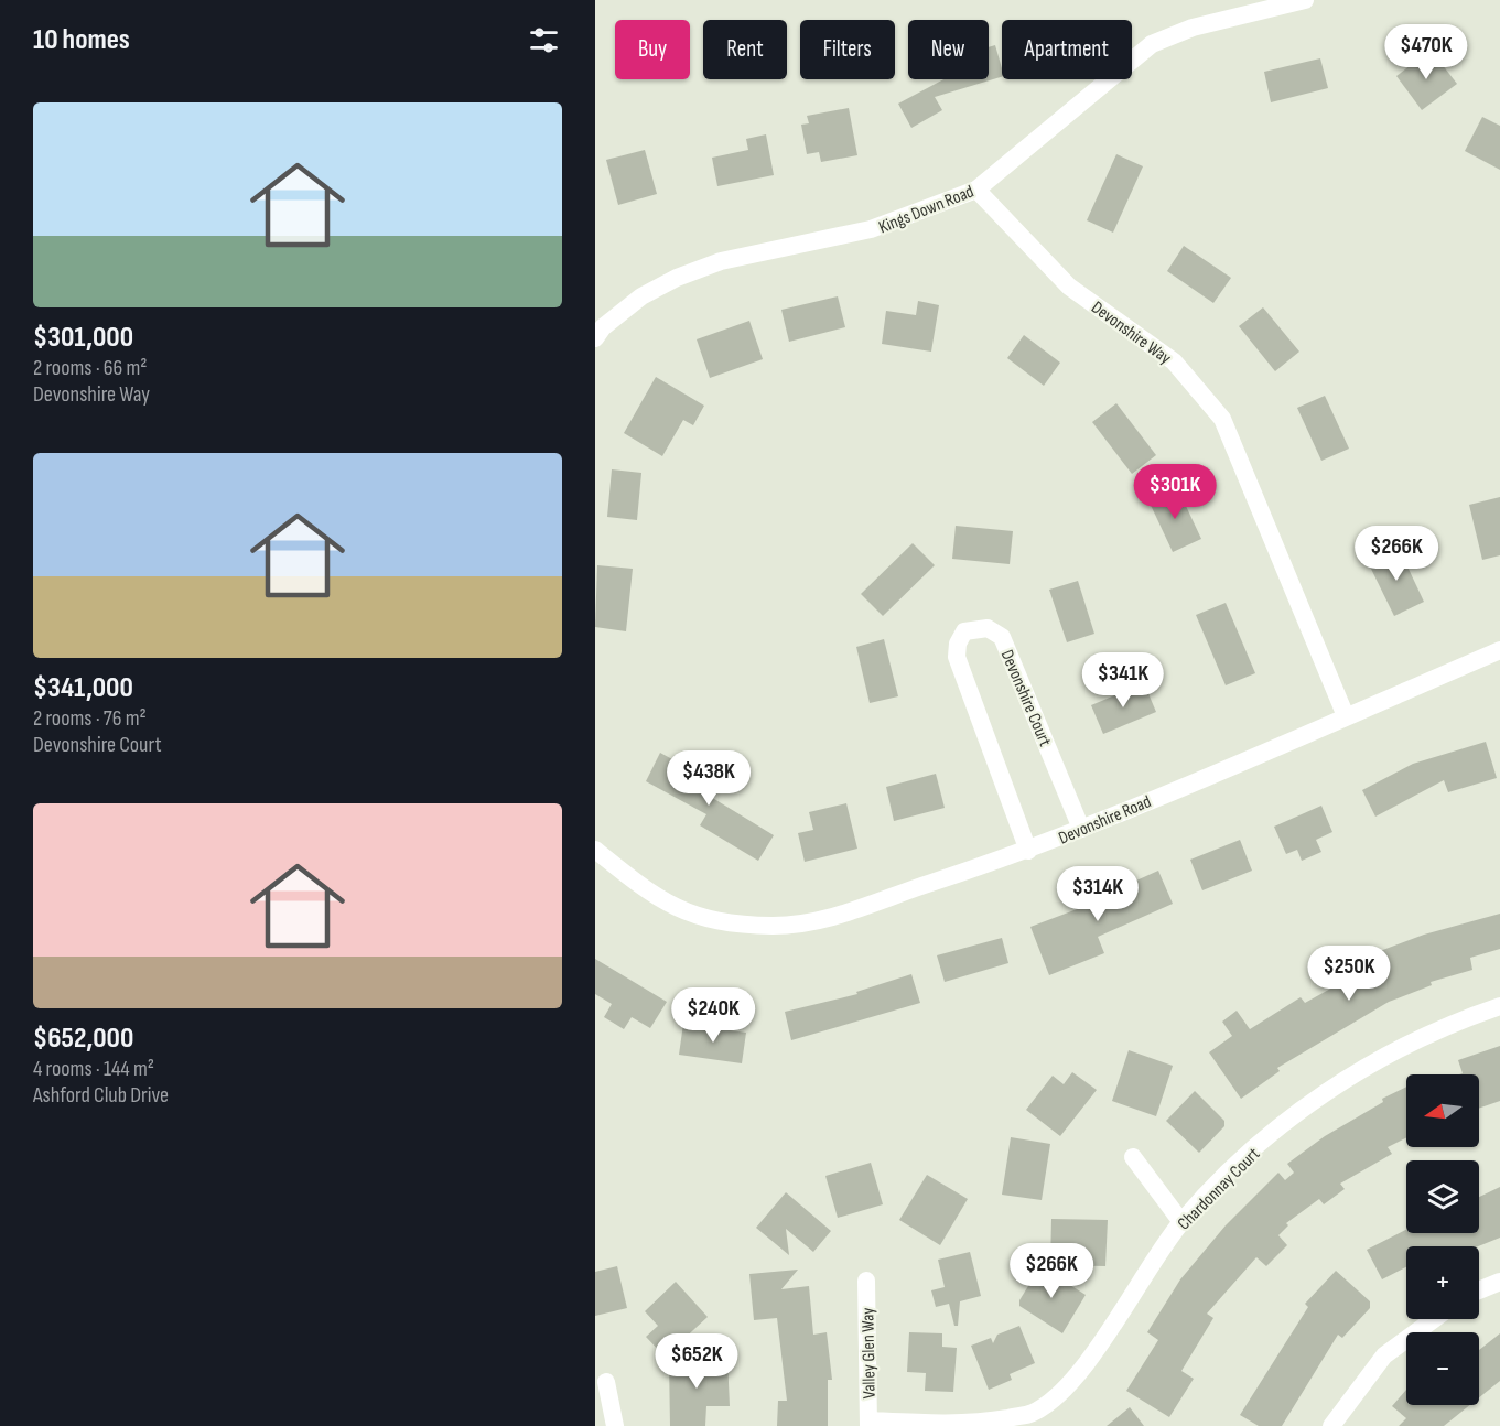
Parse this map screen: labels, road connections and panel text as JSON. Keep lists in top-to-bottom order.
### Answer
{
  "streets": {
    "street": [
      "Kings Down Road",
      "Devonshire Way",
      "Devonshire Court",
      "Devonshire Road",
      "Chardonnay Court",
      "Valley Glen Way"
    ]
  },
  "crossings": [
    ["Kings Down Road", "Devonshire Way"],
    ["Devonshire Way", "Devonshire Road"],
    ["Devonshire Court", "Devonshire Road"],
    ["Chardonnay Court", "Valley Glen Way"]
  ],
  "north": "left",
  "page": {
    "heading": "10 homes",
    "chip": [
      "Buy",
      "Rent",
      "Filters",
      "New",
      "Apartment"
    ],
    "price": [
      "$470K",
      "$301K",
      "$266K",
      "$341K",
      "$438K",
      "$314K",
      "$250K",
      "$240K",
      "$266K",
      "$652K"
    ],
    "list": [
      {
        "name": "$301,000",
        "note": "2 rooms · 66 m² · Devonshire Way"
      },
      {
        "name": "$341,000",
        "note": "2 rooms · 76 m² · Devonshire Court"
      },
      {
        "name": "$652,000",
        "note": "4 rooms · 144 m² · Ashford Club Drive"
      }
    ],
    "map_buttons": ["+", "−"]
  }
}
